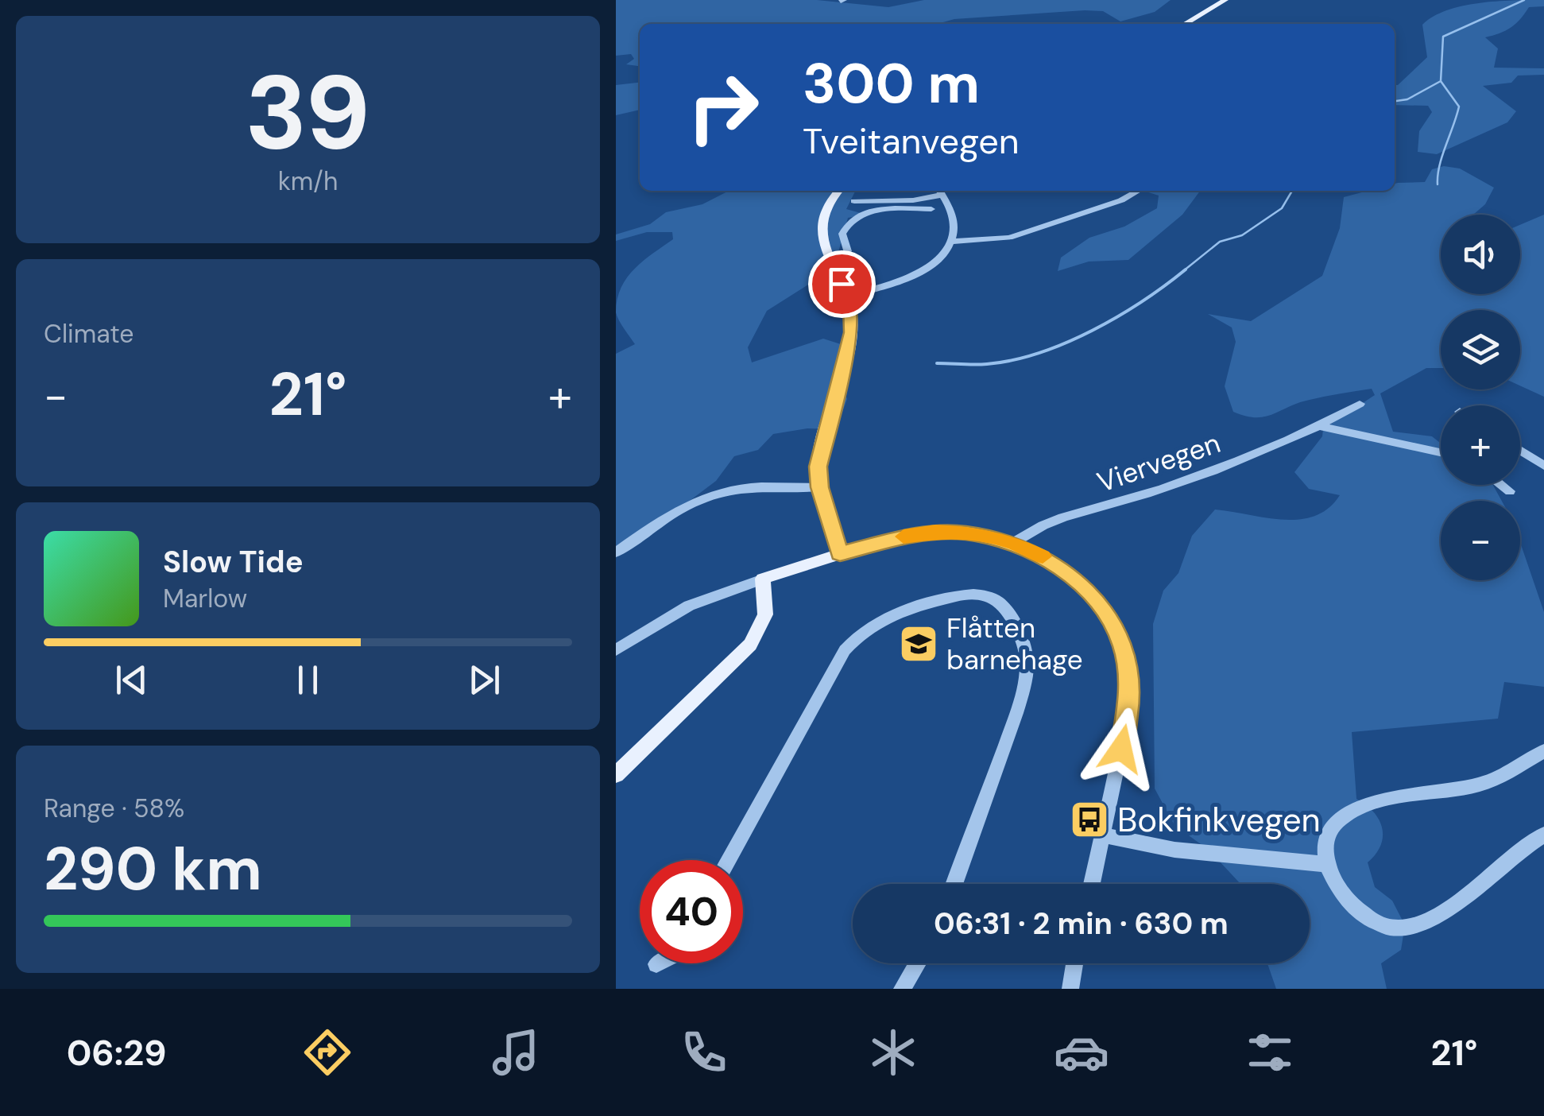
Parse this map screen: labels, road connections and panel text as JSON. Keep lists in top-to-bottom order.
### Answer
{
  "streets": {
    "street": ["Viervegen"]
  },
  "places": {
    "school or university": ["Flåtten barnehage"],
    "bus stop": ["Bokfinkvegen"]
  },
  "page": {
    "tile": [
      ["39", "km/h"],
      "Climate",
      ["Range · 58%", "290 km"]
    ],
    "turn": ["300 m", "Tveitanvegen"],
    "map_buttons": ["+", "−"],
    "heat": ["−", "21°", "+"],
    "song": ["Slow Tide", "Marlow"],
    "limit": "40",
    "trip": "06:31 · 2 min · 630 m",
    "tabs": ["06:29", "21°"]
  }
}
